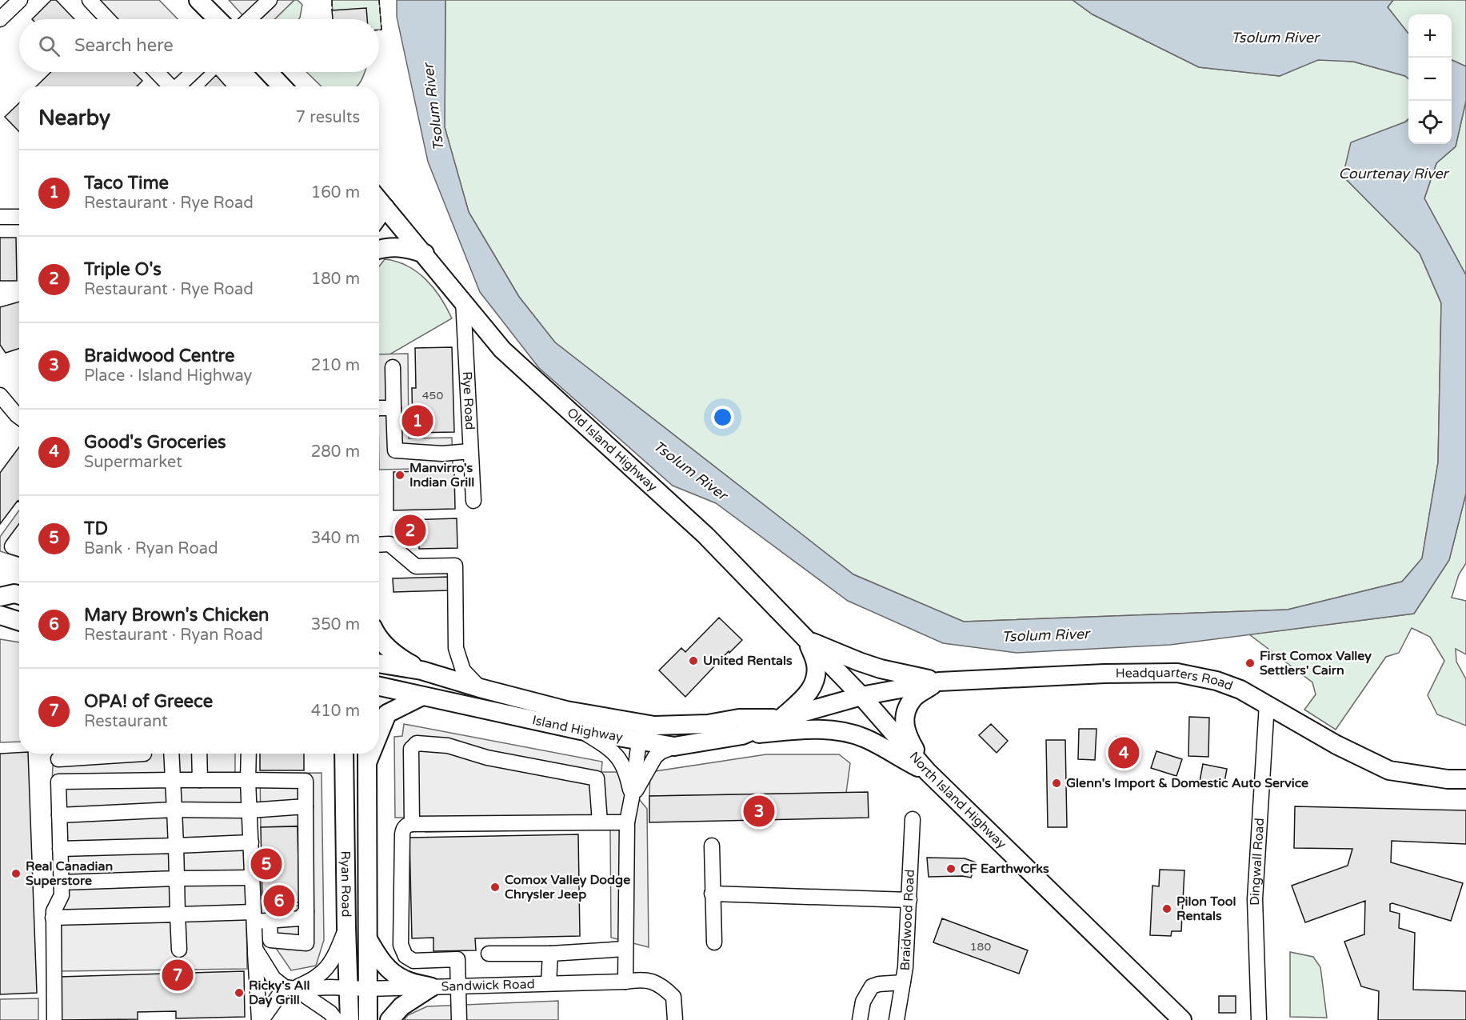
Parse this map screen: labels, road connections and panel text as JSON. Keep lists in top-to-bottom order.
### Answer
{
  "streets": {
    "main road": [
      "Old Island Highway",
      "Headquarters Road",
      "Island Highway",
      "North Island Highway",
      "Ryan Road"
    ],
    "street": [
      "Rye Road",
      "Dingwall Road",
      "Braidwood Road",
      "Sandwick Road"
    ]
  },
  "crossings": [
    ["Rye Road", "Old Island Highway"],
    ["Old Island Highway", "Headquarters Road"],
    ["Old Island Highway", "Island Highway"],
    ["Old Island Highway", "North Island Highway"],
    ["Headquarters Road", "Island Highway"],
    ["Headquarters Road", "North Island Highway"],
    ["Headquarters Road", "Dingwall Road"],
    ["Island Highway", "North Island Highway"],
    ["Ryan Road", "Sandwick Road"]
  ],
  "water": ["Tsolum River", "Courtenay River"],
  "places": [
    "Manvirro's Indian Grill",
    "United Rentals",
    "First Comox Valley Settlers' Cairn",
    "Glenn's Import & Domestic Auto Service",
    "CF Earthworks",
    "Real Canadian Superstore",
    "Comox Valley Dodge Chrysler Jeep",
    "Pilon Tool Rentals",
    "Ricky's All Day Grill"
  ],
  "house_numbers": ["450", "180"],
  "page": {
    "map_buttons": ["+", "−"],
    "search": "Search here",
    "heading": ["Nearby", "7 results"],
    "list": [
      {
        "mark": "1",
        "name": "Taco Time",
        "note": "Restaurant · Rye Road",
        "value": "160 m"
      },
      {
        "mark": "2",
        "name": "Triple O's",
        "note": "Restaurant · Rye Road",
        "value": "180 m"
      },
      {
        "mark": "3",
        "name": "Braidwood Centre",
        "note": "Place · Island Highway",
        "value": "210 m"
      },
      {
        "mark": "4",
        "name": "Good's Groceries",
        "note": "Supermarket",
        "value": "280 m"
      },
      {
        "mark": "5",
        "name": "TD",
        "note": "Bank · Ryan Road",
        "value": "340 m"
      },
      {
        "mark": "6",
        "name": "Mary Brown's Chicken",
        "note": "Restaurant · Ryan Road",
        "value": "350 m"
      },
      {
        "mark": "7",
        "name": "OPA! of Greece",
        "note": "Restaurant",
        "value": "410 m"
      }
    ],
    "pins": [
      "1",
      "2",
      "4",
      "3",
      "5",
      "6",
      "7"
    ]
  }
}
